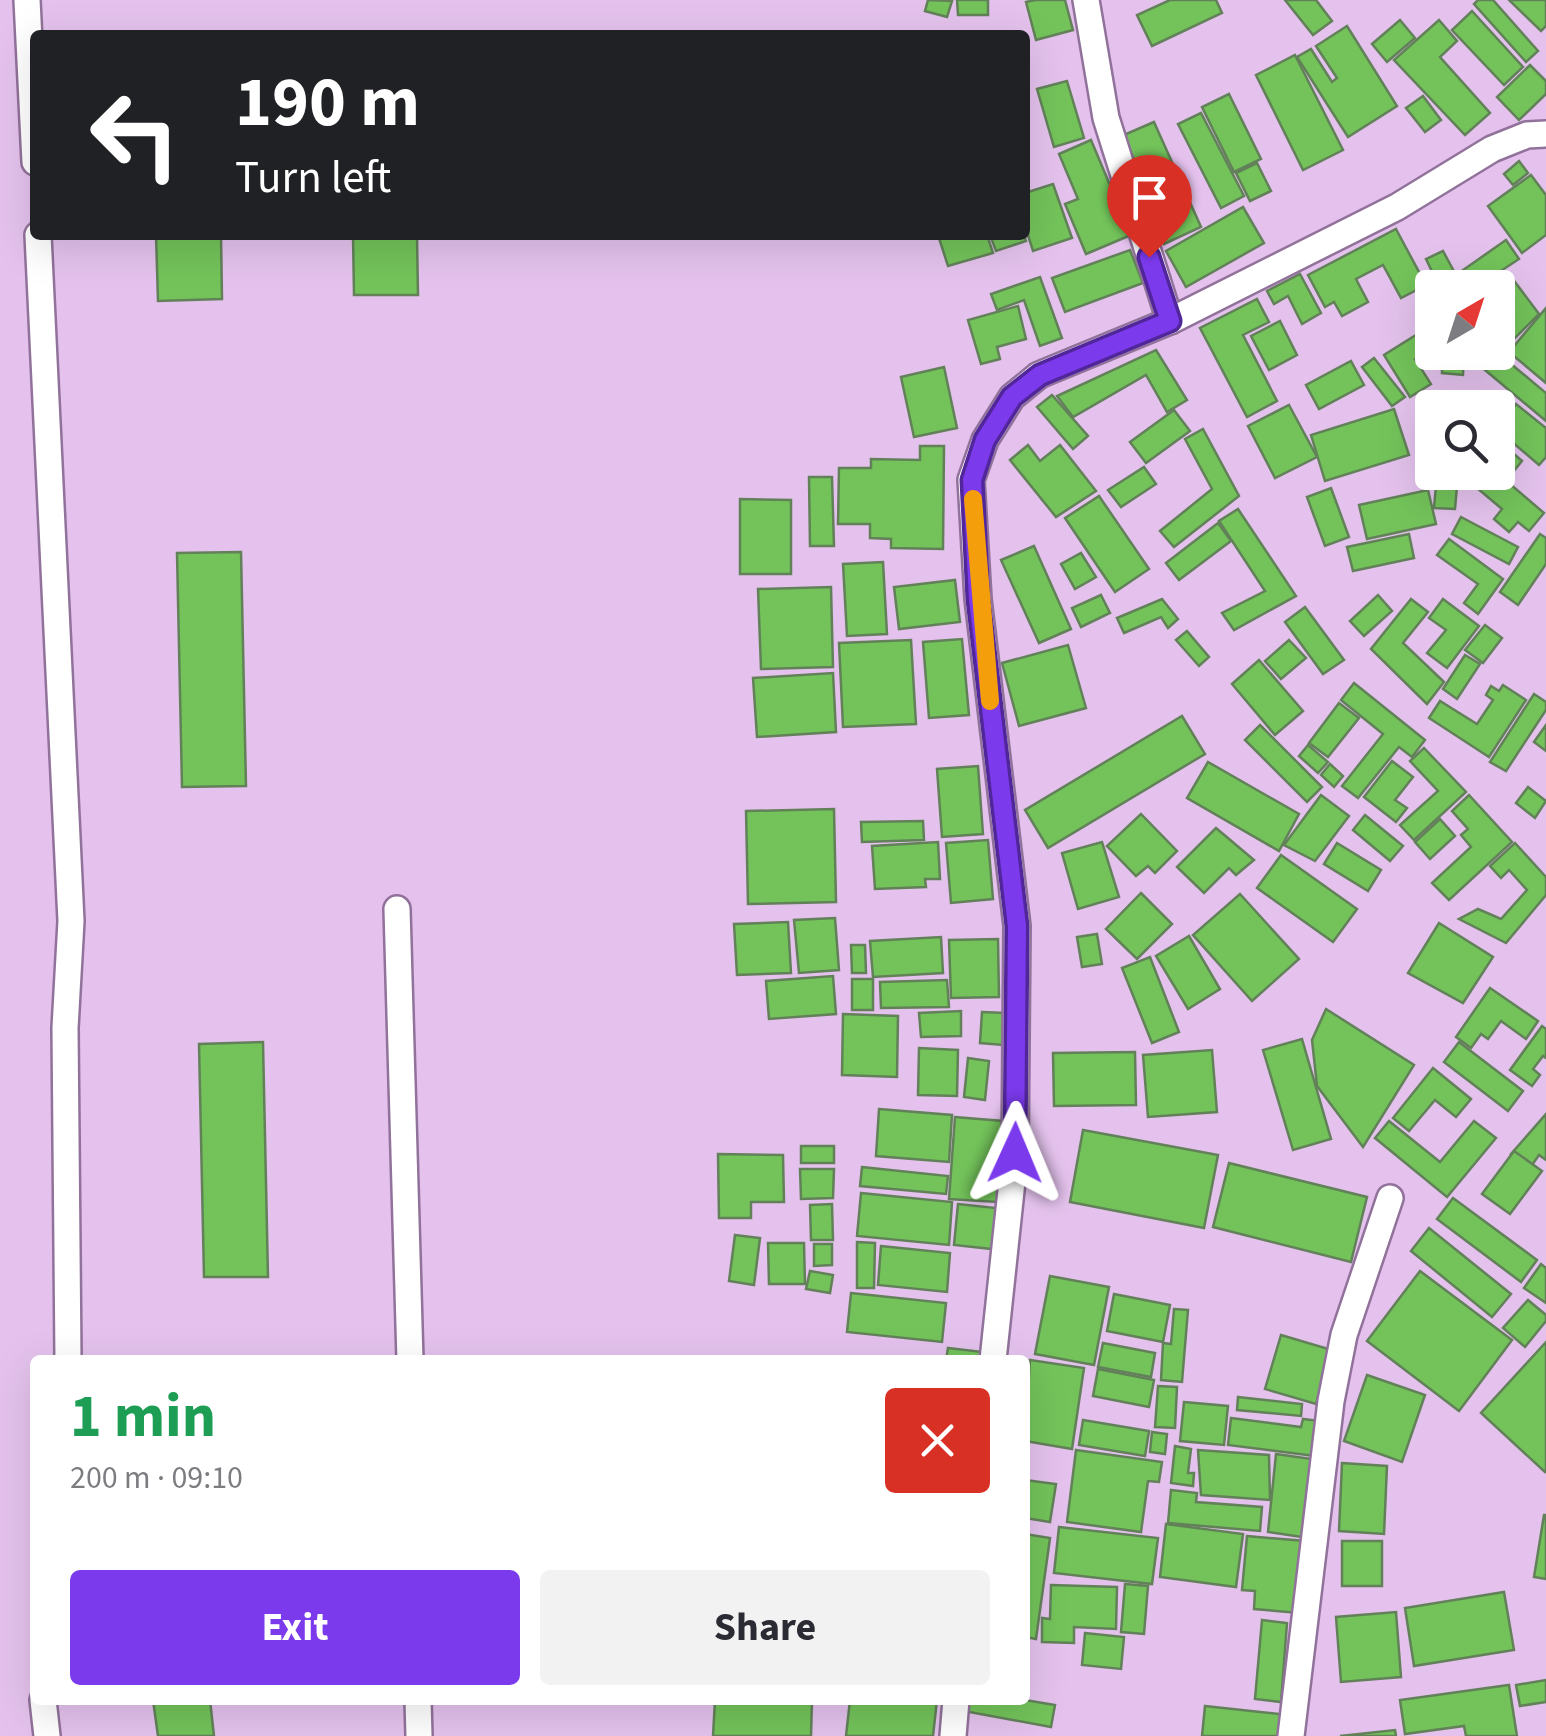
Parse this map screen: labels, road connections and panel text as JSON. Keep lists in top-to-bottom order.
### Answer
{
  "north": "top right",
  "page": {
    "turn": ["190 m", "Turn left"],
    "heading": ["1 min", "200 m · 09:10"],
    "buttons": ["Exit", "Share"]
  }
}
